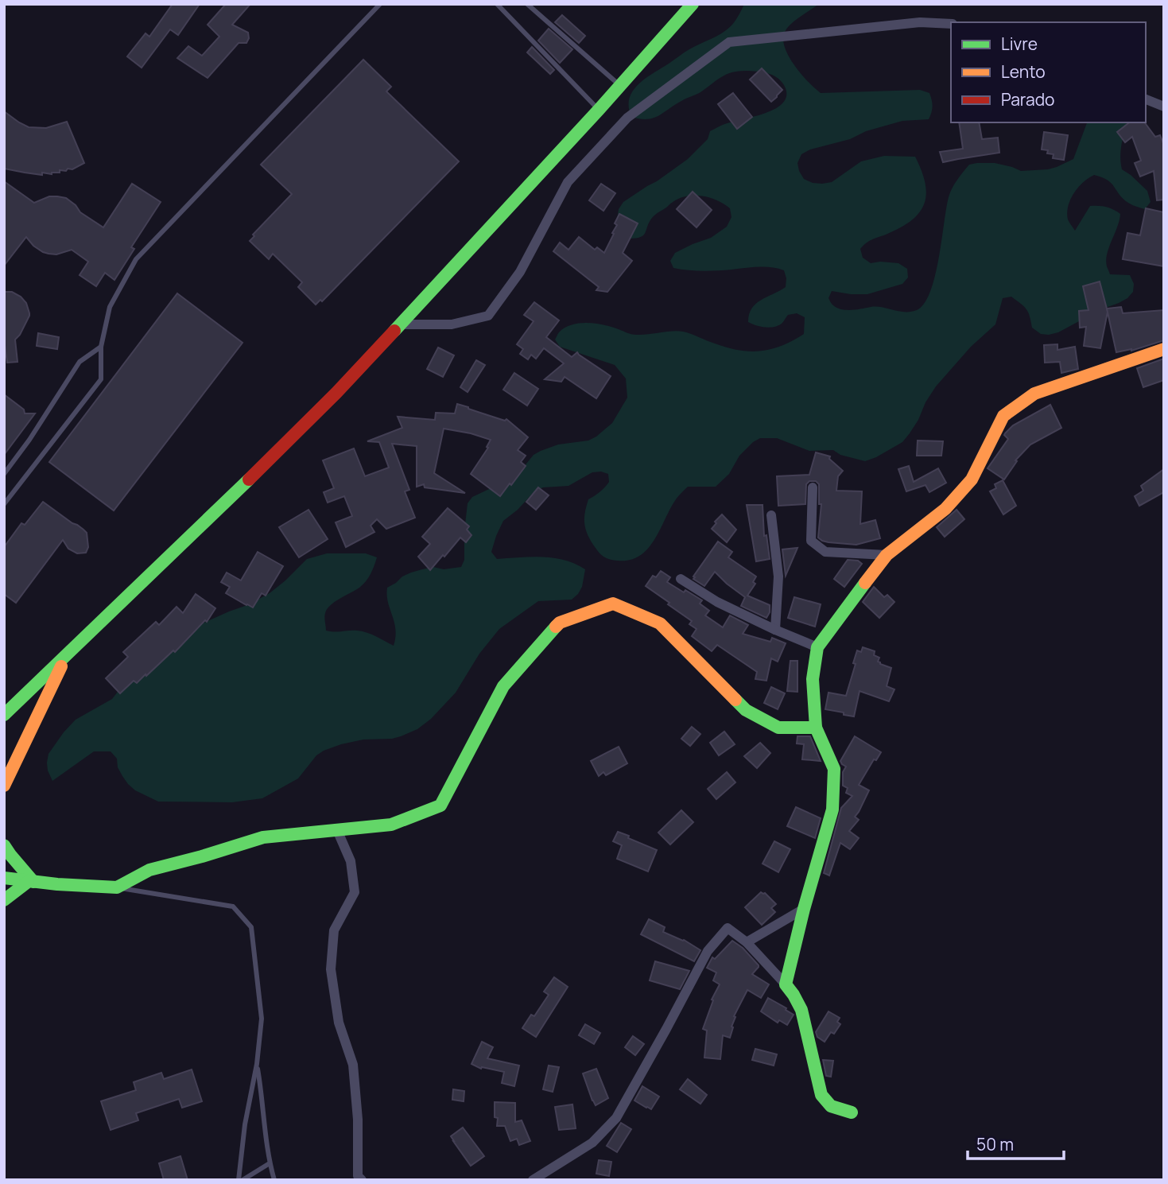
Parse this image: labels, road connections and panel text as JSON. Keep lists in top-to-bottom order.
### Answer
{
  "legend": ["Livre", "Lento", "Parado"],
  "scale_bar": "50 m"
}
